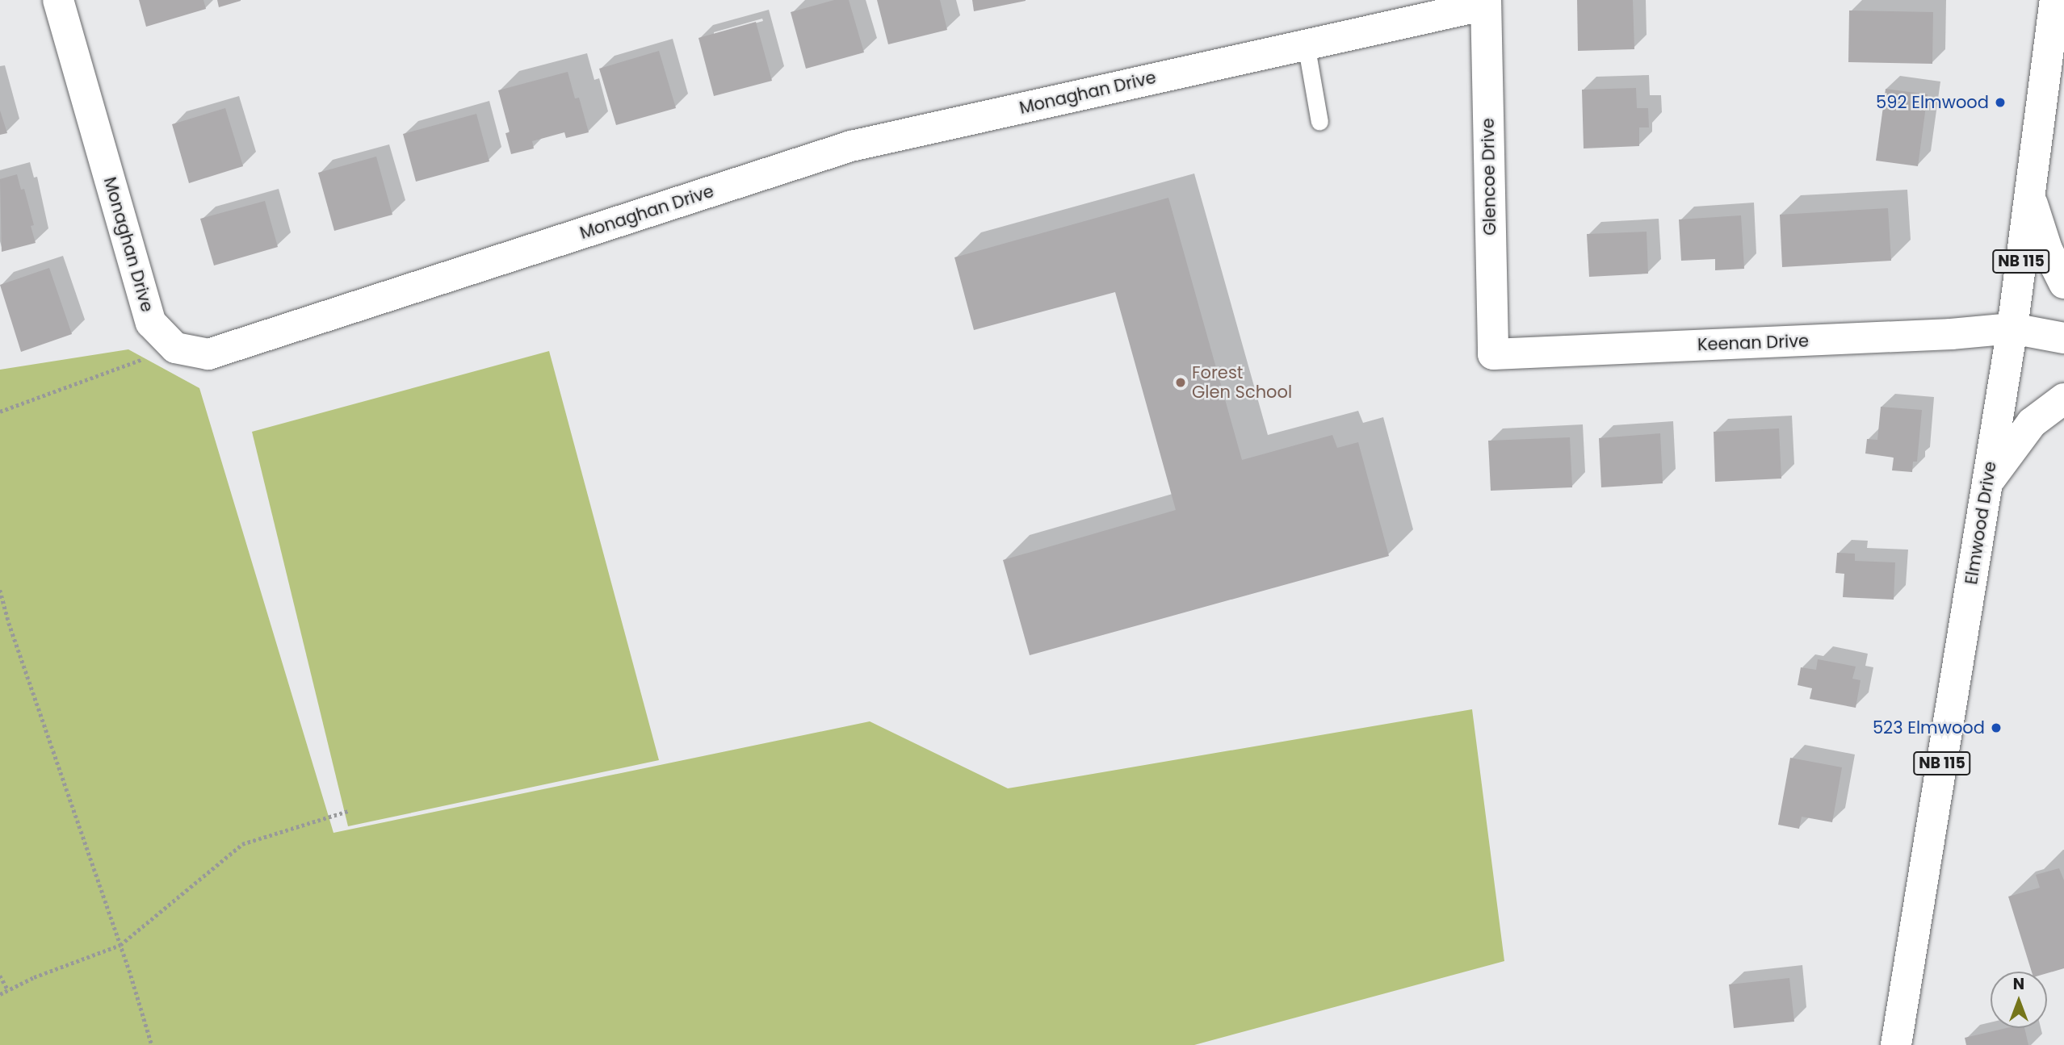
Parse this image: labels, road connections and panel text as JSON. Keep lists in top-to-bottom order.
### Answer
{
  "streets": {
    "street": [
      "Monaghan Drive",
      "Glencoe Drive",
      "NB 115",
      "Keenan Drive",
      "Elmwood Drive"
    ]
  },
  "crossings": [
    ["Monaghan Drive", "Glencoe Drive"],
    ["Glencoe Drive", "Keenan Drive"],
    ["Keenan Drive", "Elmwood Drive"]
  ],
  "places": ["592 Elmwood", "Forest Glen School", "523 Elmwood"],
  "north": "top"
}
